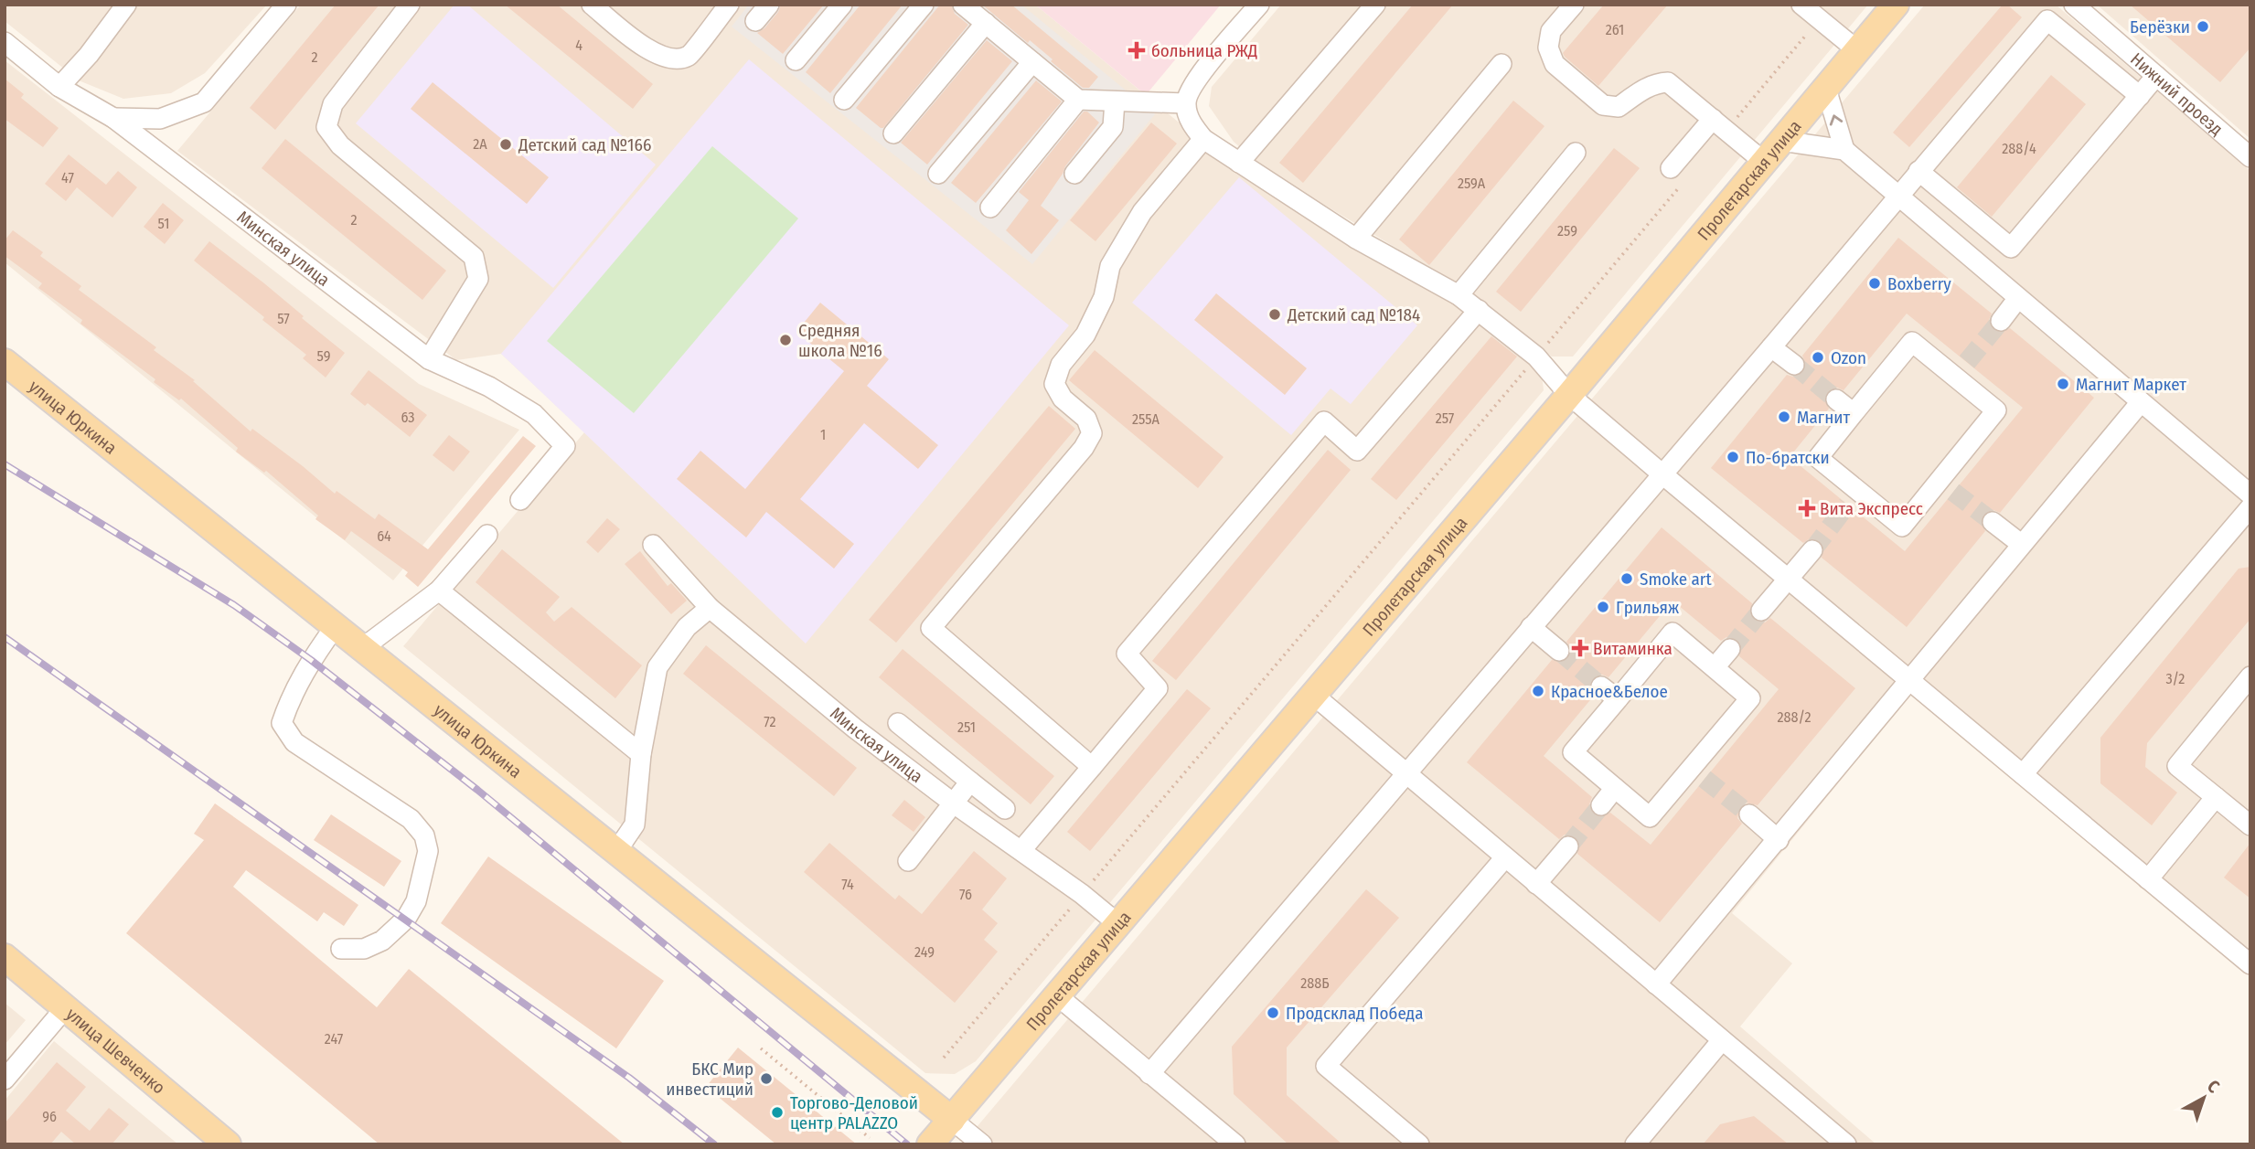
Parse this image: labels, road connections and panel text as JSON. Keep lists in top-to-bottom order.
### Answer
{
  "streets": {
    "main road": ["Пролетарская улица", "улица Юркина", "улица Шевченко"],
    "street": ["Нижний проезд", "Минская улица"]
  },
  "crossings": [
    ["Пролетарская улица", "Минская улица"],
    ["Пролетарская улица", "улица Юркина"]
  ],
  "places": {
    "other": [
      "Берёзки",
      "Детский сад №166",
      "Boxberry",
      "Детский сад №184",
      "Средняя школа №16",
      "Ozon",
      "Магнит Маркет",
      "Магнит",
      "По-братски",
      "Smoke art",
      "Грильяж",
      "Красное&Белое",
      "Продсклад Победа",
      "БКС Мир инвестиций",
      "Торгово-Деловой центр PALAZZO"
    ],
    "health": ["больница РЖД", "Вита Экспресс", "Витаминка"]
  },
  "house_numbers": [
    "261",
    "4",
    "2",
    "2А",
    "288/4",
    "47",
    "259А",
    "2",
    "51",
    "259",
    "57",
    "59",
    "63",
    "257",
    "255А",
    "1",
    "64",
    "3/2",
    "288/2",
    "72",
    "251",
    "74",
    "76",
    "249",
    "288Б",
    "247",
    "96"
  ],
  "north": "top right"
}
